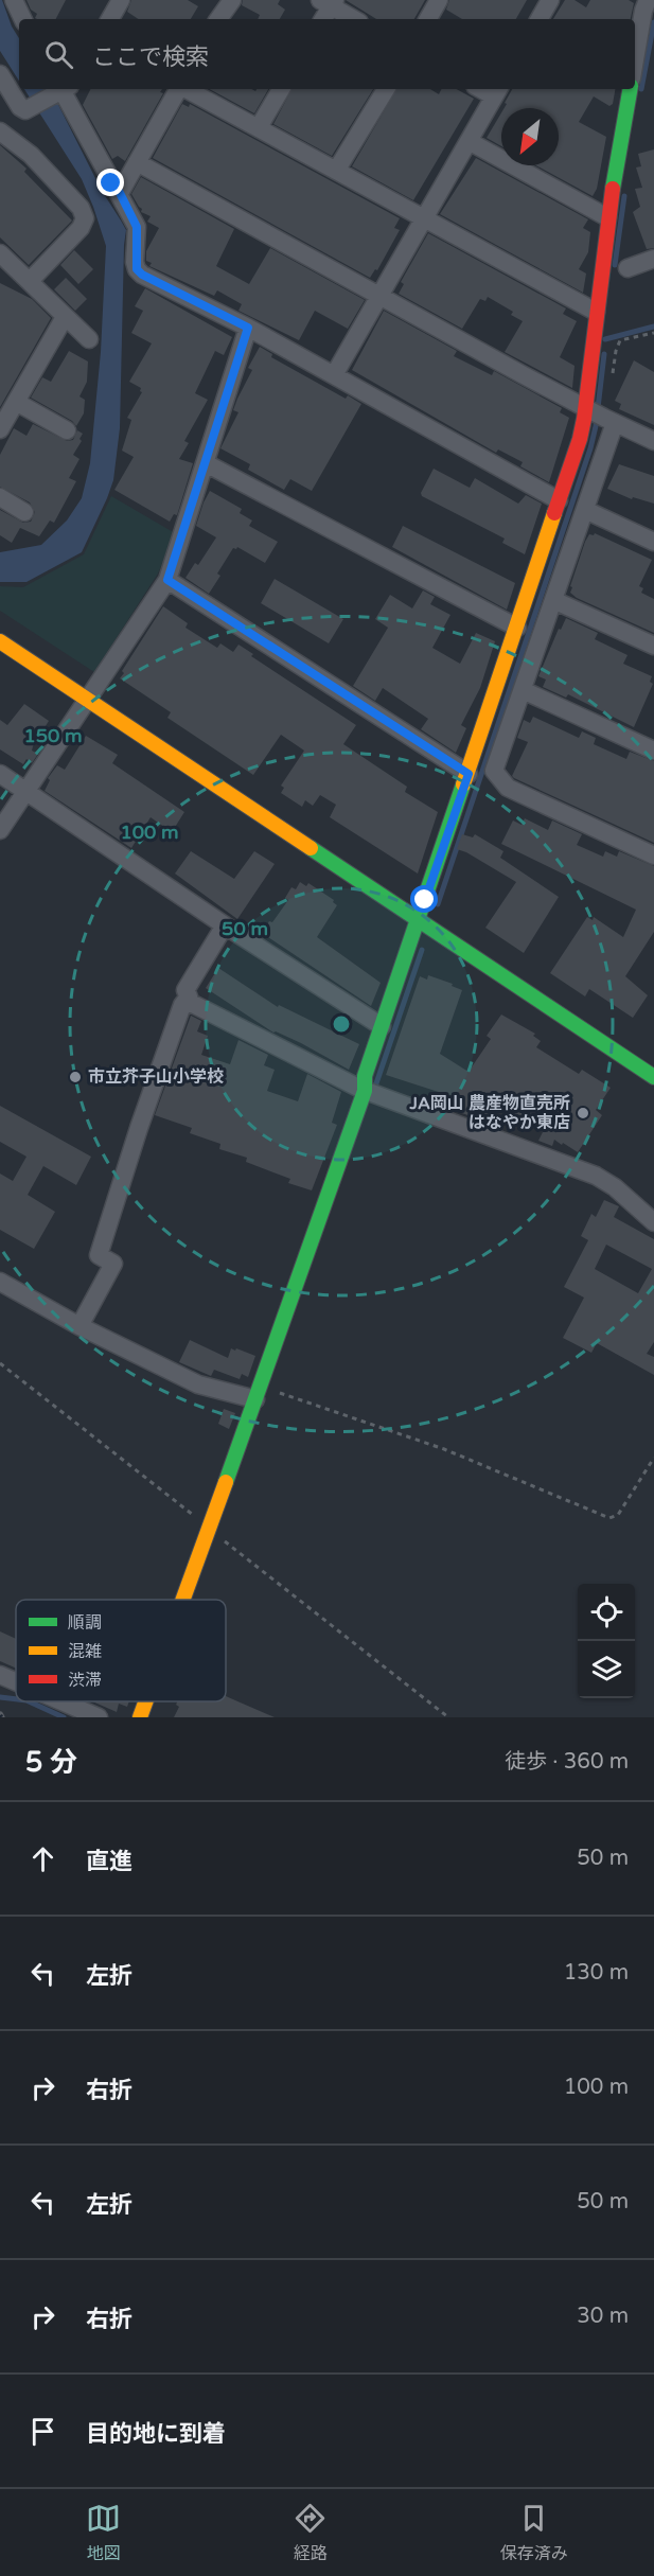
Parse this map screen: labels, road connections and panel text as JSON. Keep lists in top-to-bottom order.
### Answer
{
  "places": ["市立芥子山小学校", "JA岡山 農産物直売所 はなやか東店"],
  "legend": ["順調", "混雑", "渋滞"],
  "north": "bottom left",
  "page": {
    "search": "ここで検索",
    "heading": ["5 分", "徒歩 · 360 m"],
    "list": [
      ["直進", "50 m"],
      ["左折", "130 m"],
      ["右折", "100 m"],
      ["左折", "50 m"],
      ["右折", "30 m"],
      "目的地に到着"
    ],
    "nav": ["地図", "経路", "保存済み"]
  },
  "rings": ["150 m", "100 m", "50 m"]
}
